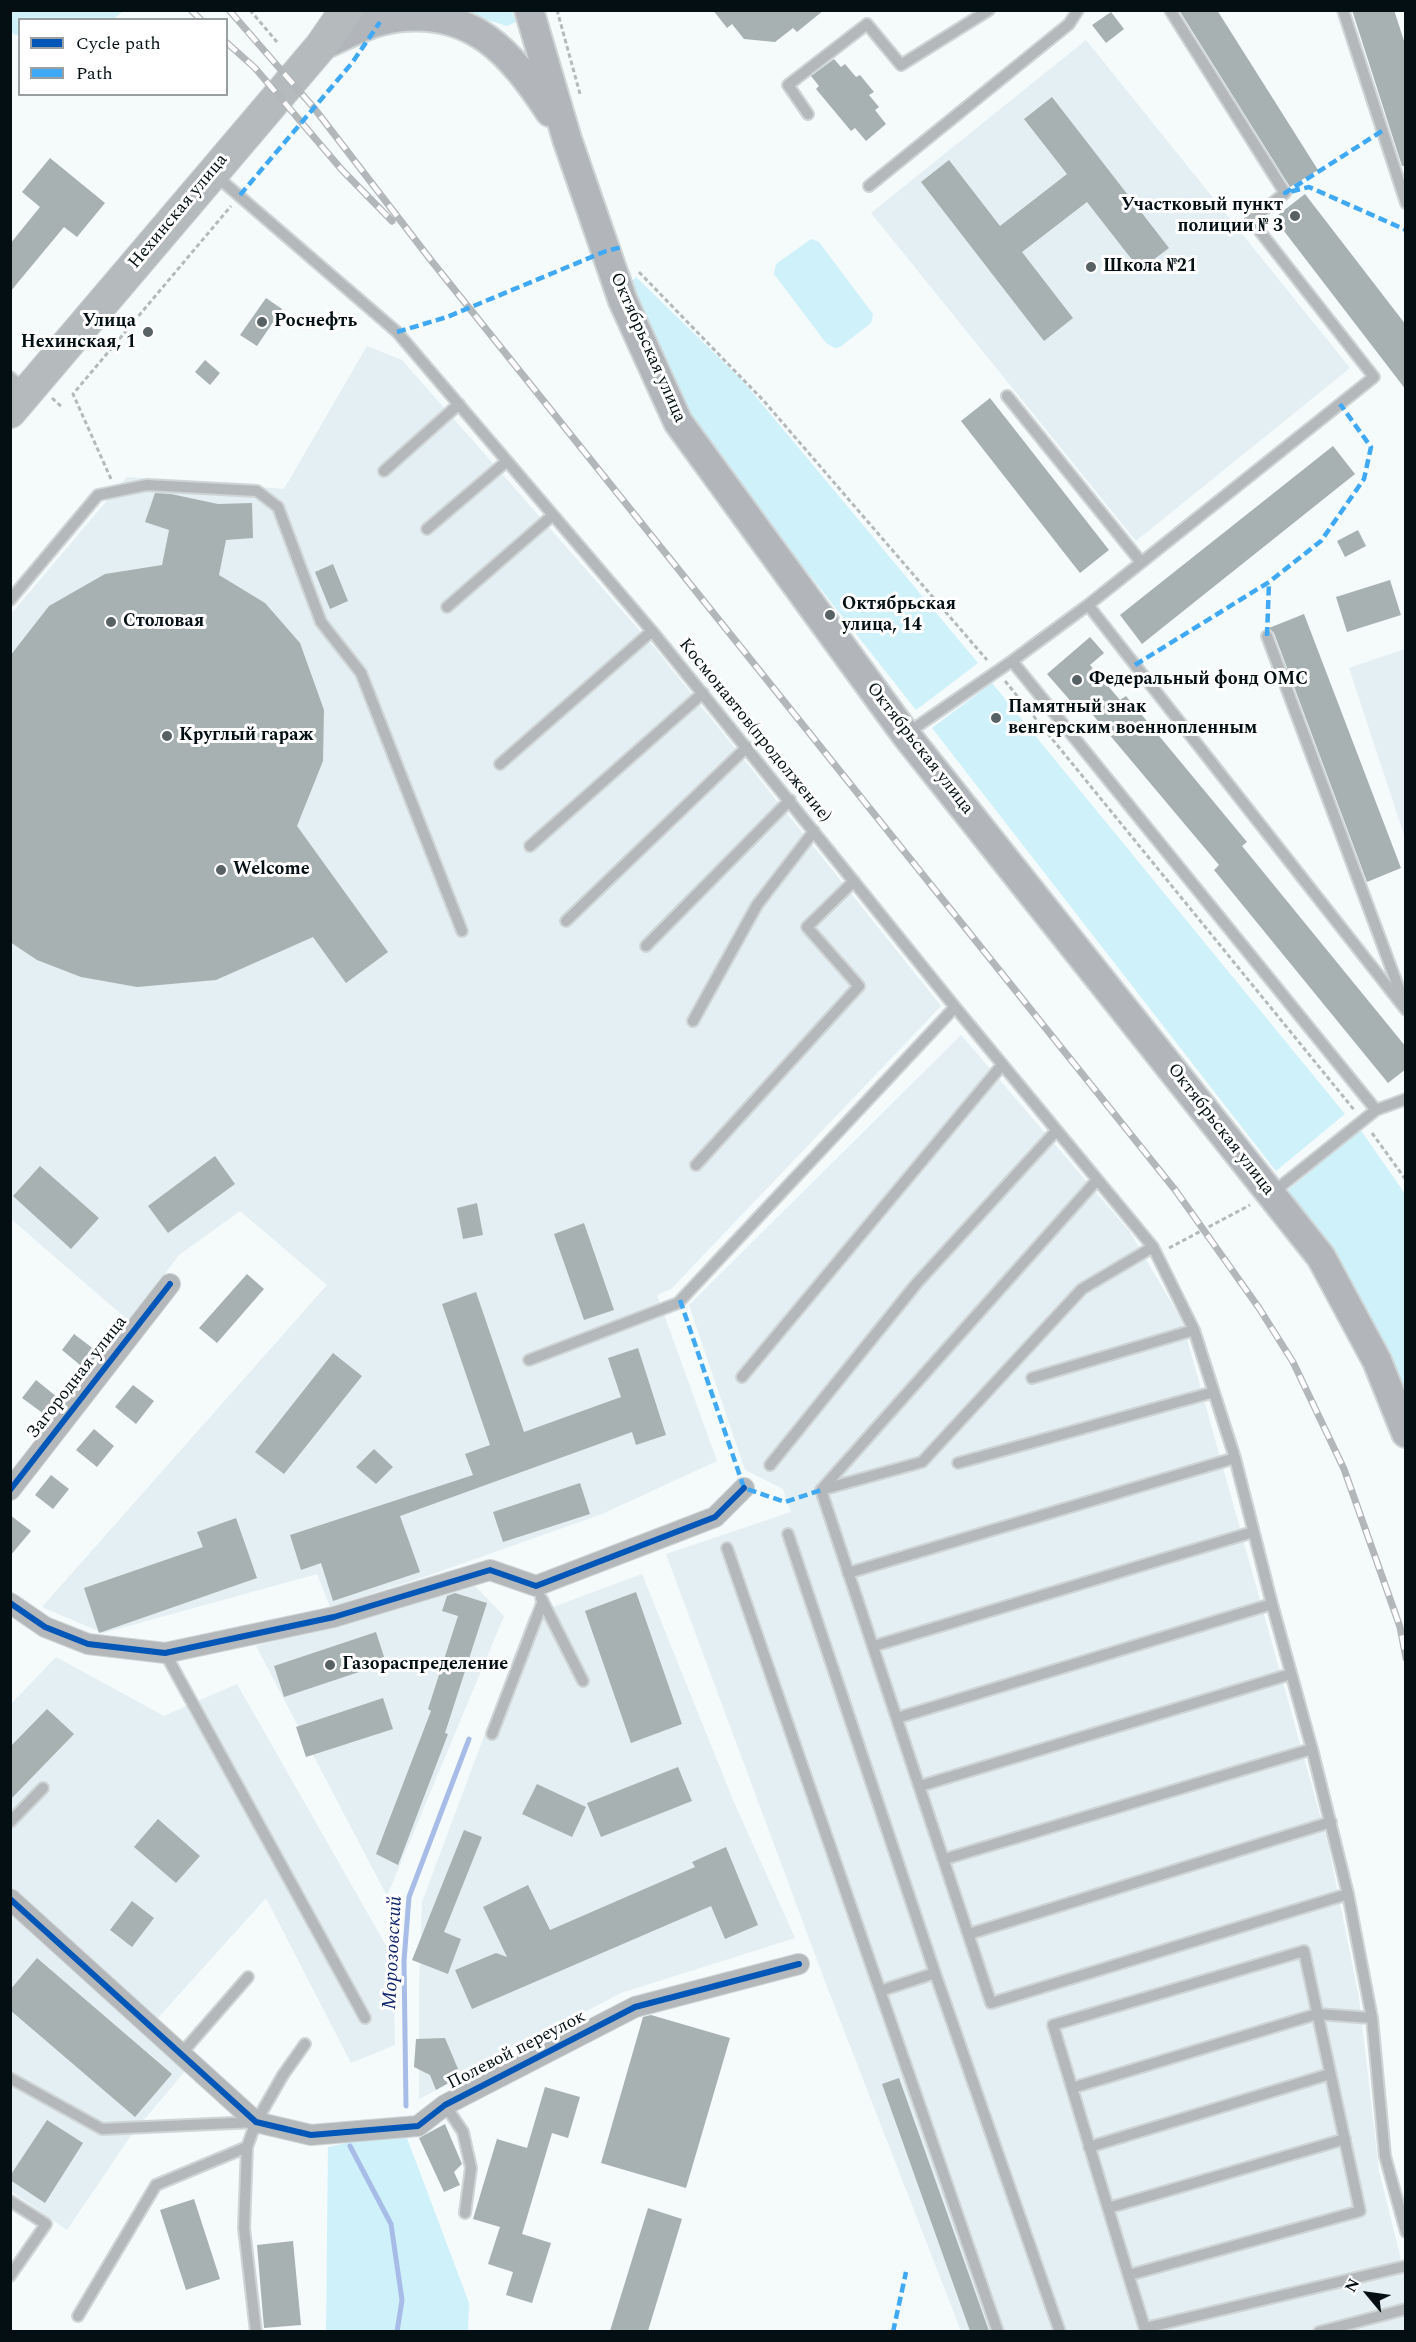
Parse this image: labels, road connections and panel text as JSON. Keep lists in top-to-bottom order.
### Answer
{
  "streets": {
    "main road": ["Нехинская улица", "Октябрьская улица"],
    "street": ["Загородная улица", "Полевой переулок"],
    "lane": ["Космонавтов(продолжение)"]
  },
  "crossings": [
    ["Нехинская улица", "Космонавтов(продолжение)"]
  ],
  "water": ["Морозовский"],
  "places": [
    "Участковый пункт полиции № 3",
    "Школа №21",
    "Роснефть",
    "Улица Нехинская, 1",
    "Октябрьская улица, 14",
    "Столовая",
    "Федеральный фонд ОМС",
    "Памятный знак венгерским военнопленным",
    "Круглый гараж",
    "Welcome",
    "Газораспределение"
  ],
  "legend": ["Cycle path", "Path"],
  "north": "top left"
}
